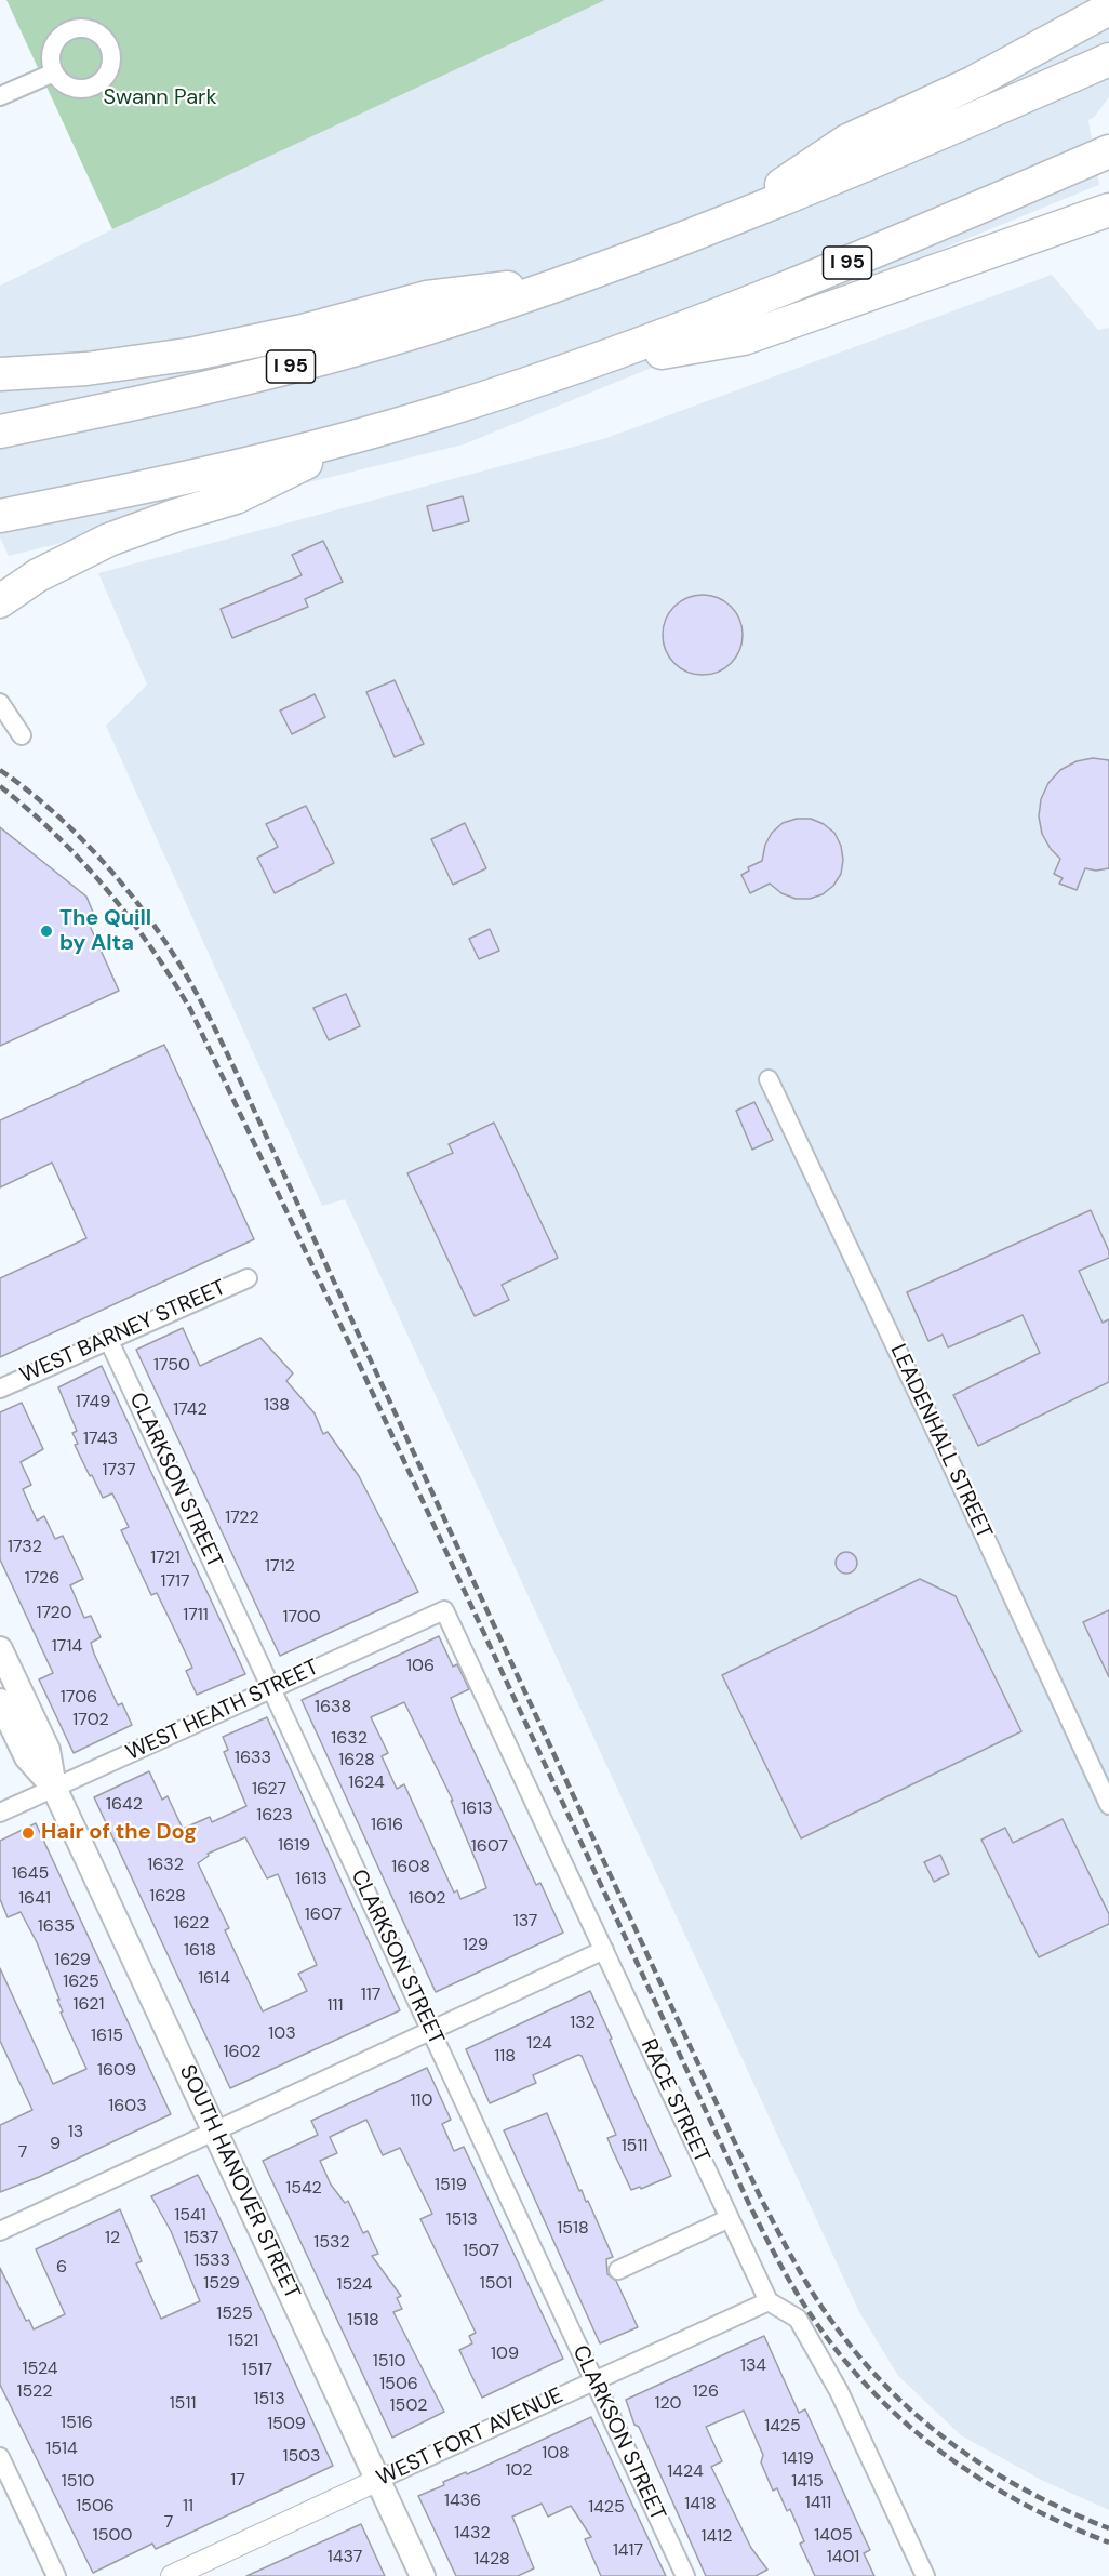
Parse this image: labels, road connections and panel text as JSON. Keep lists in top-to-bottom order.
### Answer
{
  "streets": {
    "highway": ["I 95"],
    "main road": ["SOUTH HANOVER STREET"],
    "street": [
      "WEST BARNEY STREET",
      "LEADENHALL STREET",
      "CLARKSON STREET",
      "WEST HEATH STREET",
      "RACE STREET",
      "WEST FORT AVENUE"
    ]
  },
  "crossings": [
    ["WEST BARNEY STREET", "CLARKSON STREET"],
    ["CLARKSON STREET", "WEST HEATH STREET"],
    ["CLARKSON STREET", "WEST FORT AVENUE"],
    ["WEST HEATH STREET", "RACE STREET"],
    ["WEST HEATH STREET", "SOUTH HANOVER STREET"],
    ["RACE STREET", "WEST FORT AVENUE"],
    ["SOUTH HANOVER STREET", "WEST FORT AVENUE"]
  ],
  "parks": ["Swann Park"],
  "places": ["The Quill by Alta", "Hair of the Dog"],
  "house_numbers": [
    "1750",
    "1749",
    "138",
    "1742",
    "1743",
    "1737",
    "1722",
    "1732",
    "1721",
    "1712",
    "1726",
    "1717",
    "1720",
    "1711",
    "1700",
    "1714",
    "106",
    "1706",
    "1638",
    "1702",
    "1632",
    "1633",
    "1628",
    "1624",
    "1627",
    "1642",
    "1613",
    "1623",
    "1616",
    "1619",
    "1607",
    "1632",
    "1608",
    "1645",
    "1613",
    "1628",
    "1641",
    "1602",
    "1607",
    "137",
    "1622",
    "1635",
    "129",
    "1618",
    "1629",
    "1614",
    "1625",
    "117",
    "1621",
    "111",
    "132",
    "103",
    "1615",
    "124",
    "1602",
    "118",
    "1609",
    "110",
    "1603",
    "13",
    "9",
    "1511",
    "7",
    "1519",
    "1542",
    "1541",
    "1513",
    "1518",
    "12",
    "1537",
    "1532",
    "1507",
    "1533",
    "6",
    "1529",
    "1501",
    "1524",
    "1525",
    "1518",
    "1521",
    "109",
    "1510",
    "134",
    "1524",
    "1517",
    "1506",
    "1522",
    "126",
    "1513",
    "1511",
    "120",
    "1502",
    "1516",
    "1509",
    "1425",
    "1514",
    "108",
    "1503",
    "1419",
    "102",
    "1424",
    "17",
    "1510",
    "1415",
    "1436",
    "1411",
    "1418",
    "1506",
    "11",
    "1425",
    "7",
    "1432",
    "1500",
    "1405",
    "1412",
    "1417",
    "1437",
    "1401",
    "1428"
  ]
}
